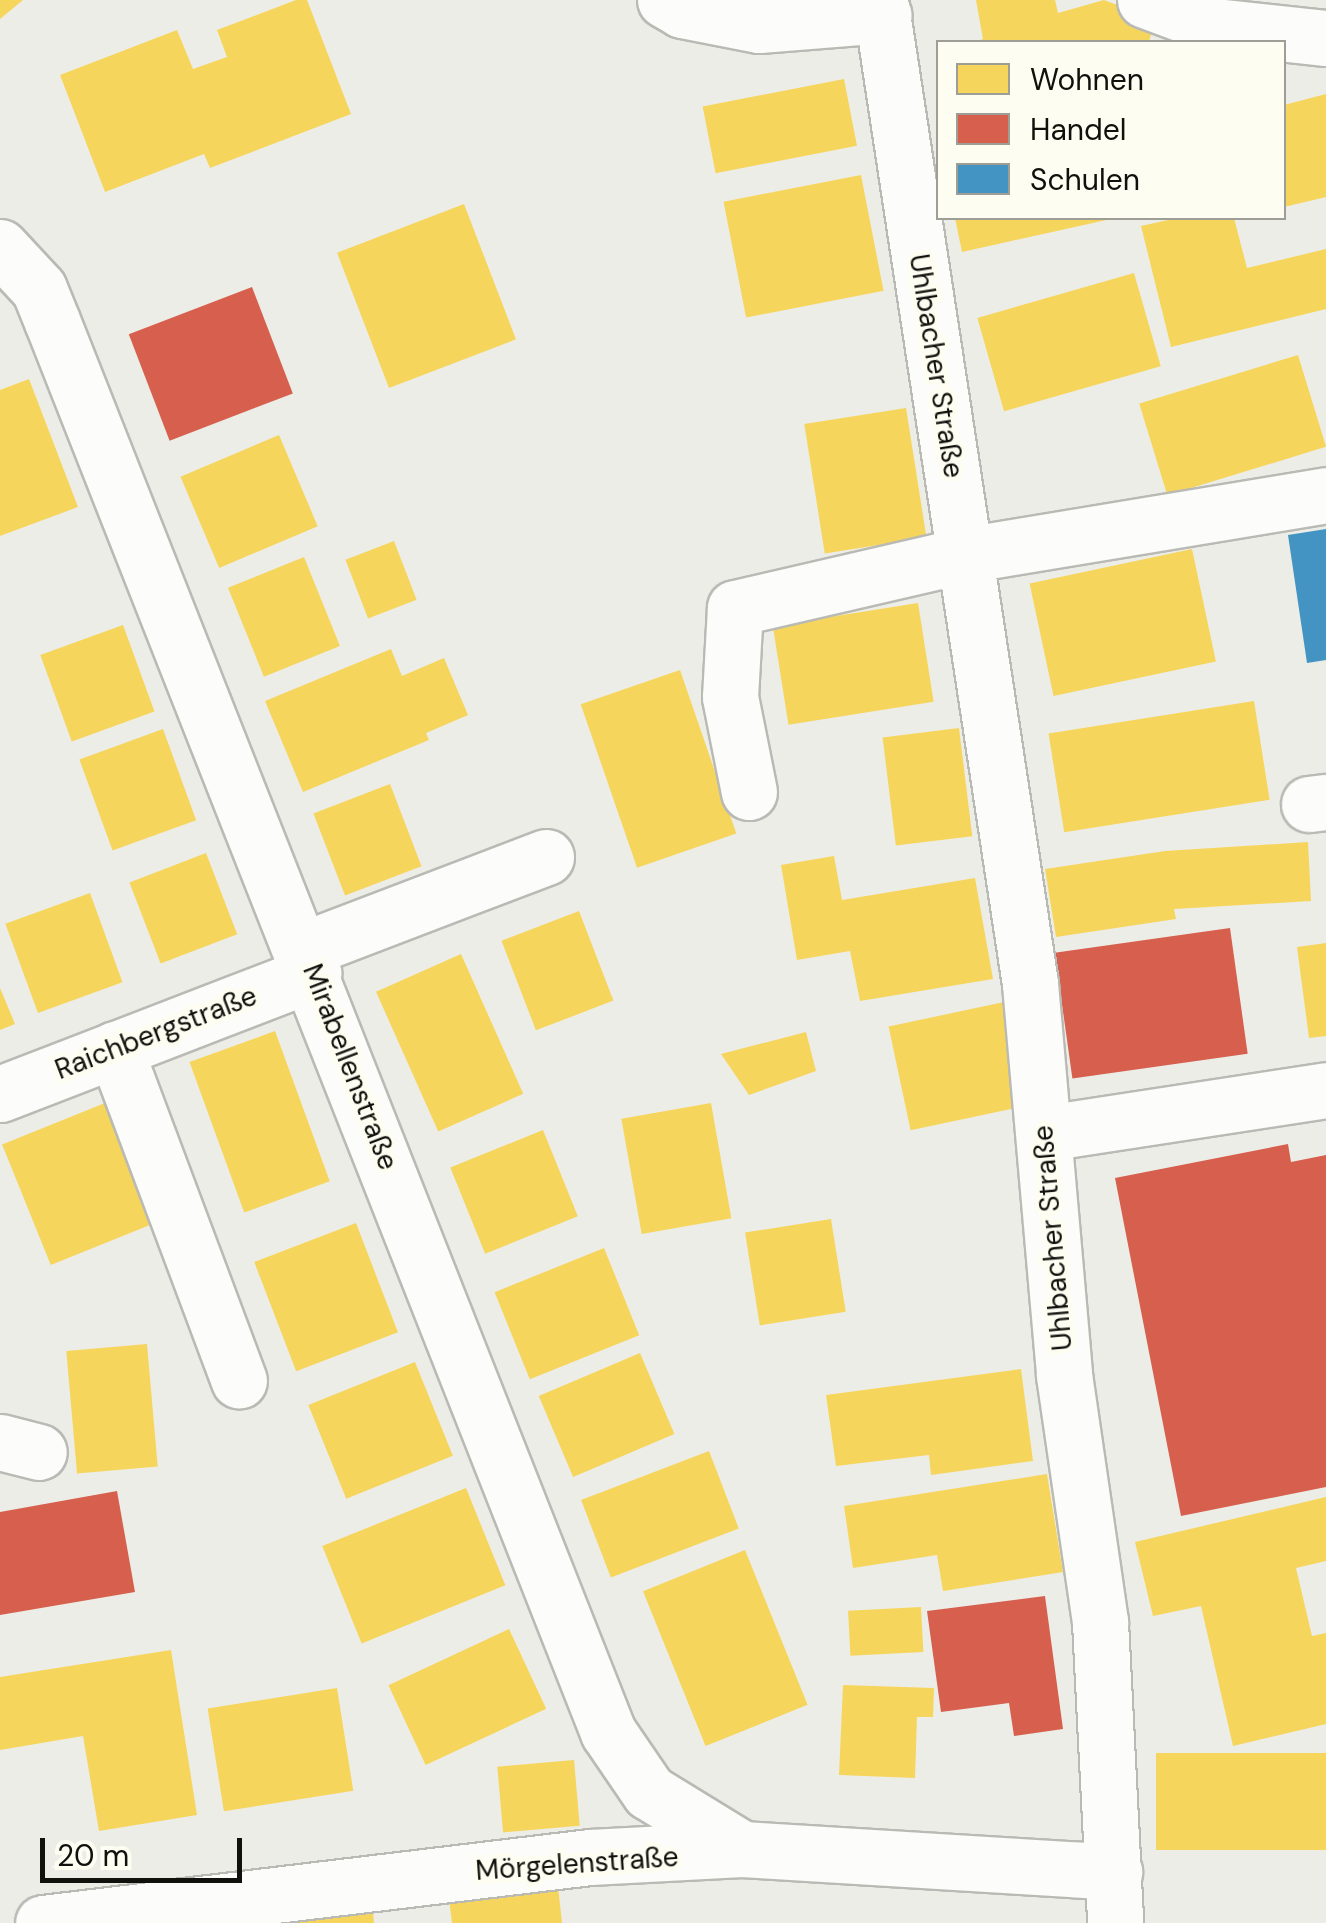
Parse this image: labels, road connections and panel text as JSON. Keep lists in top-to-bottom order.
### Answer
{
  "streets": {
    "street": [
      "Uhlbacher Straße",
      "Raichbergstraße",
      "Mirabellenstraße",
      "Mörgelenstraße"
    ]
  },
  "crossings": [
    ["Uhlbacher Straße", "Mörgelenstraße"],
    ["Raichbergstraße", "Mirabellenstraße"],
    ["Mirabellenstraße", "Mörgelenstraße"]
  ],
  "legend": ["Wohnen", "Handel", "Schulen"],
  "scale_bar": "20 m"
}
